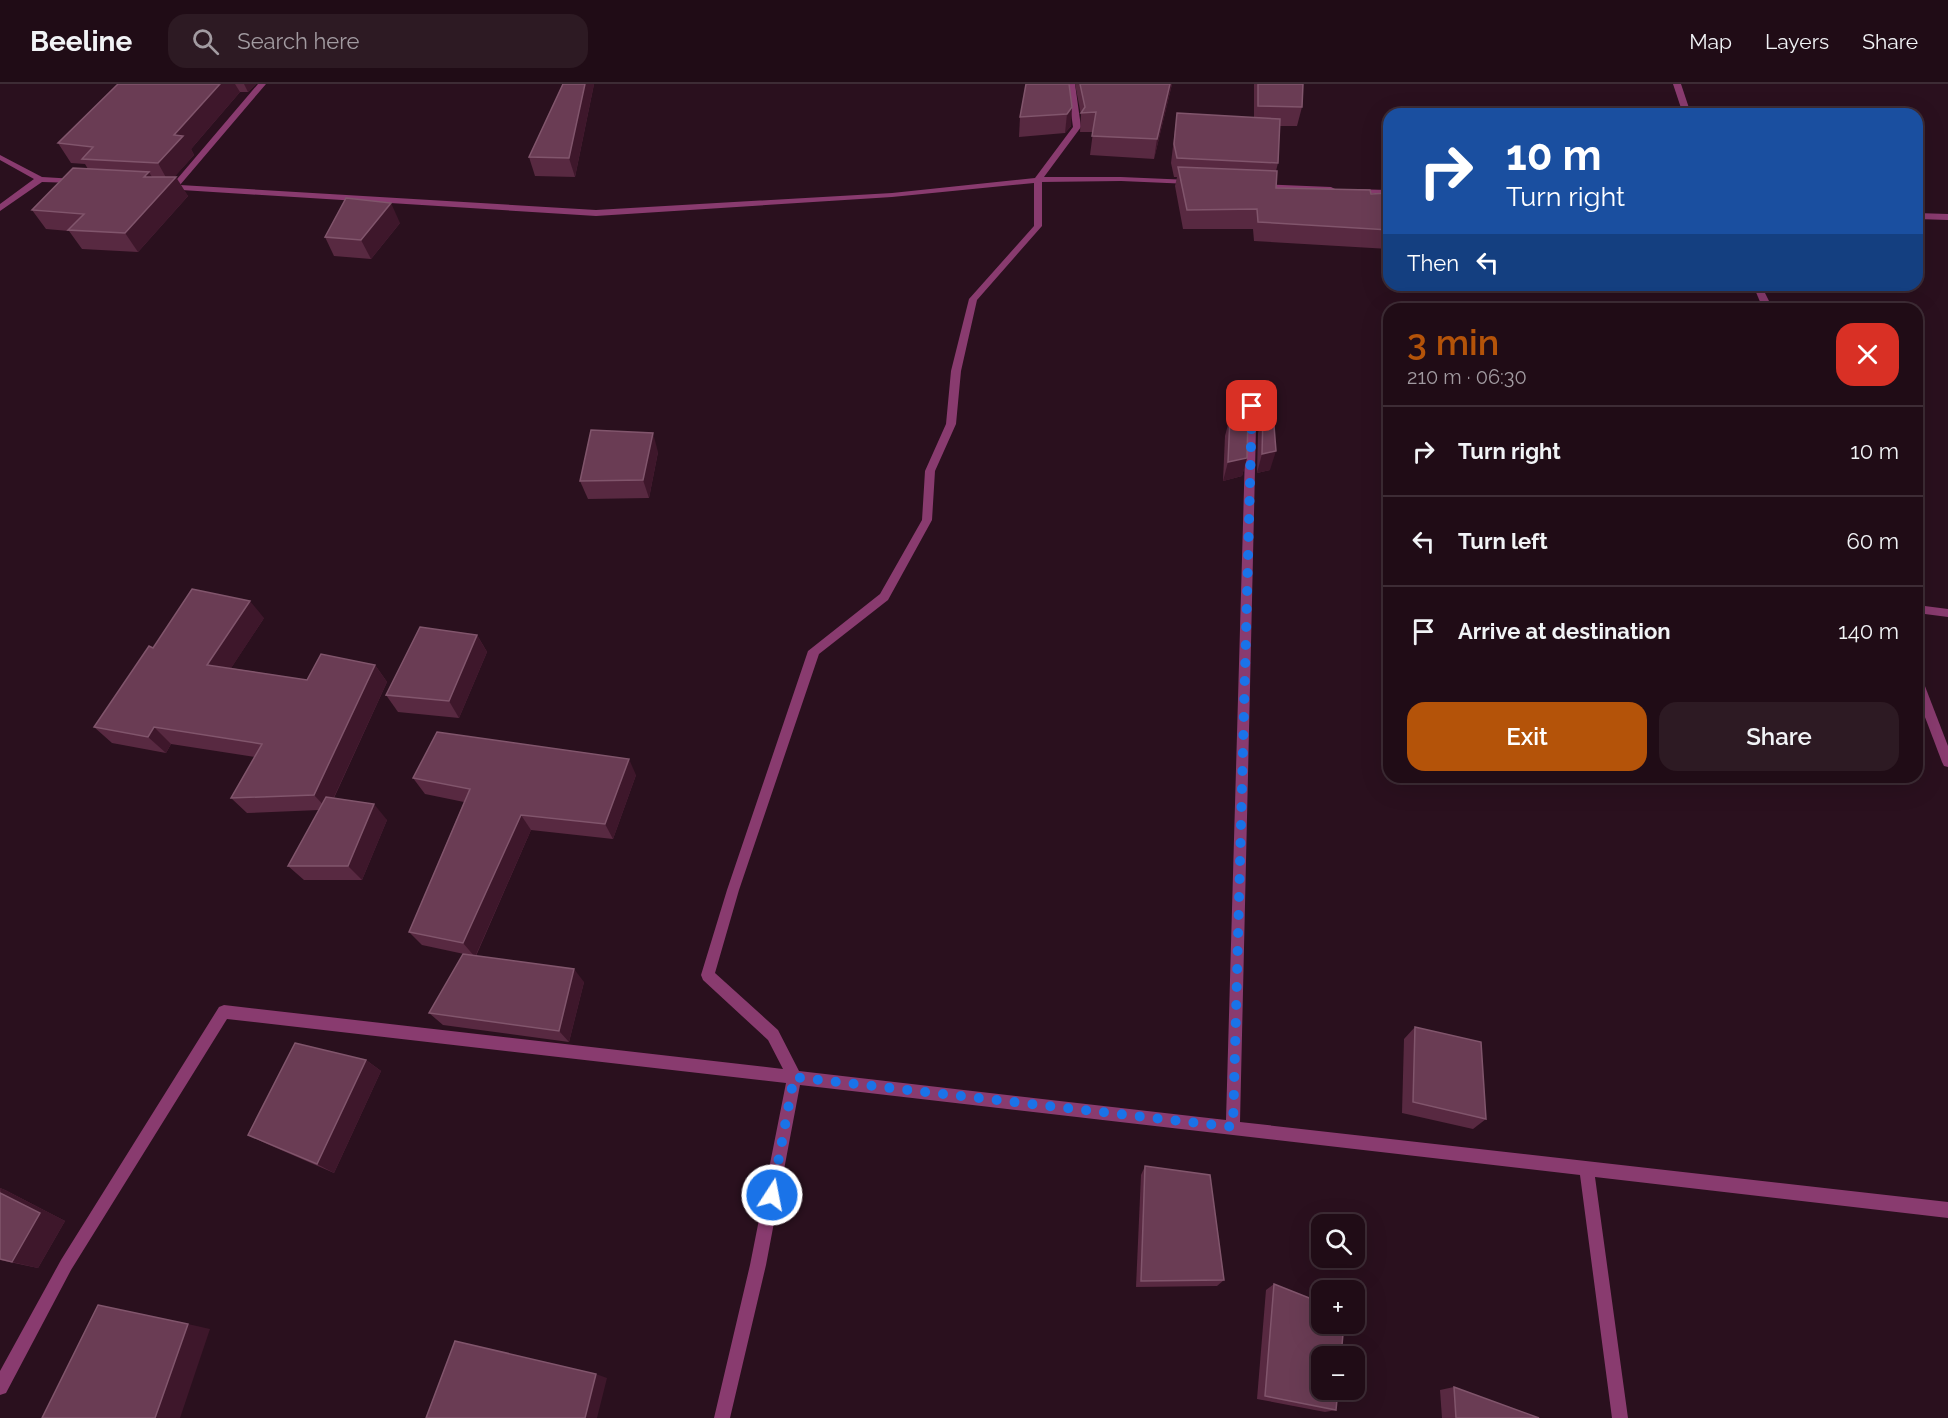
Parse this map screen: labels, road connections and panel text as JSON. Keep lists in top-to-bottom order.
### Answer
{
  "page": {
    "header": "Beeline",
    "search": "Search here",
    "nav": ["Map", "Layers", "Share"],
    "turn": ["10 m", "Turn right"],
    "then": "Then",
    "heading": ["3 min", "210 m · 06:30"],
    "list": [
      {
        "name": "Turn right",
        "value": "10 m"
      },
      {
        "name": "Turn left",
        "value": "60 m"
      },
      {
        "name": "Arrive at destination",
        "value": "140 m"
      }
    ],
    "buttons": ["Exit", "Share"],
    "map_buttons": ["+", "−"]
  }
}
